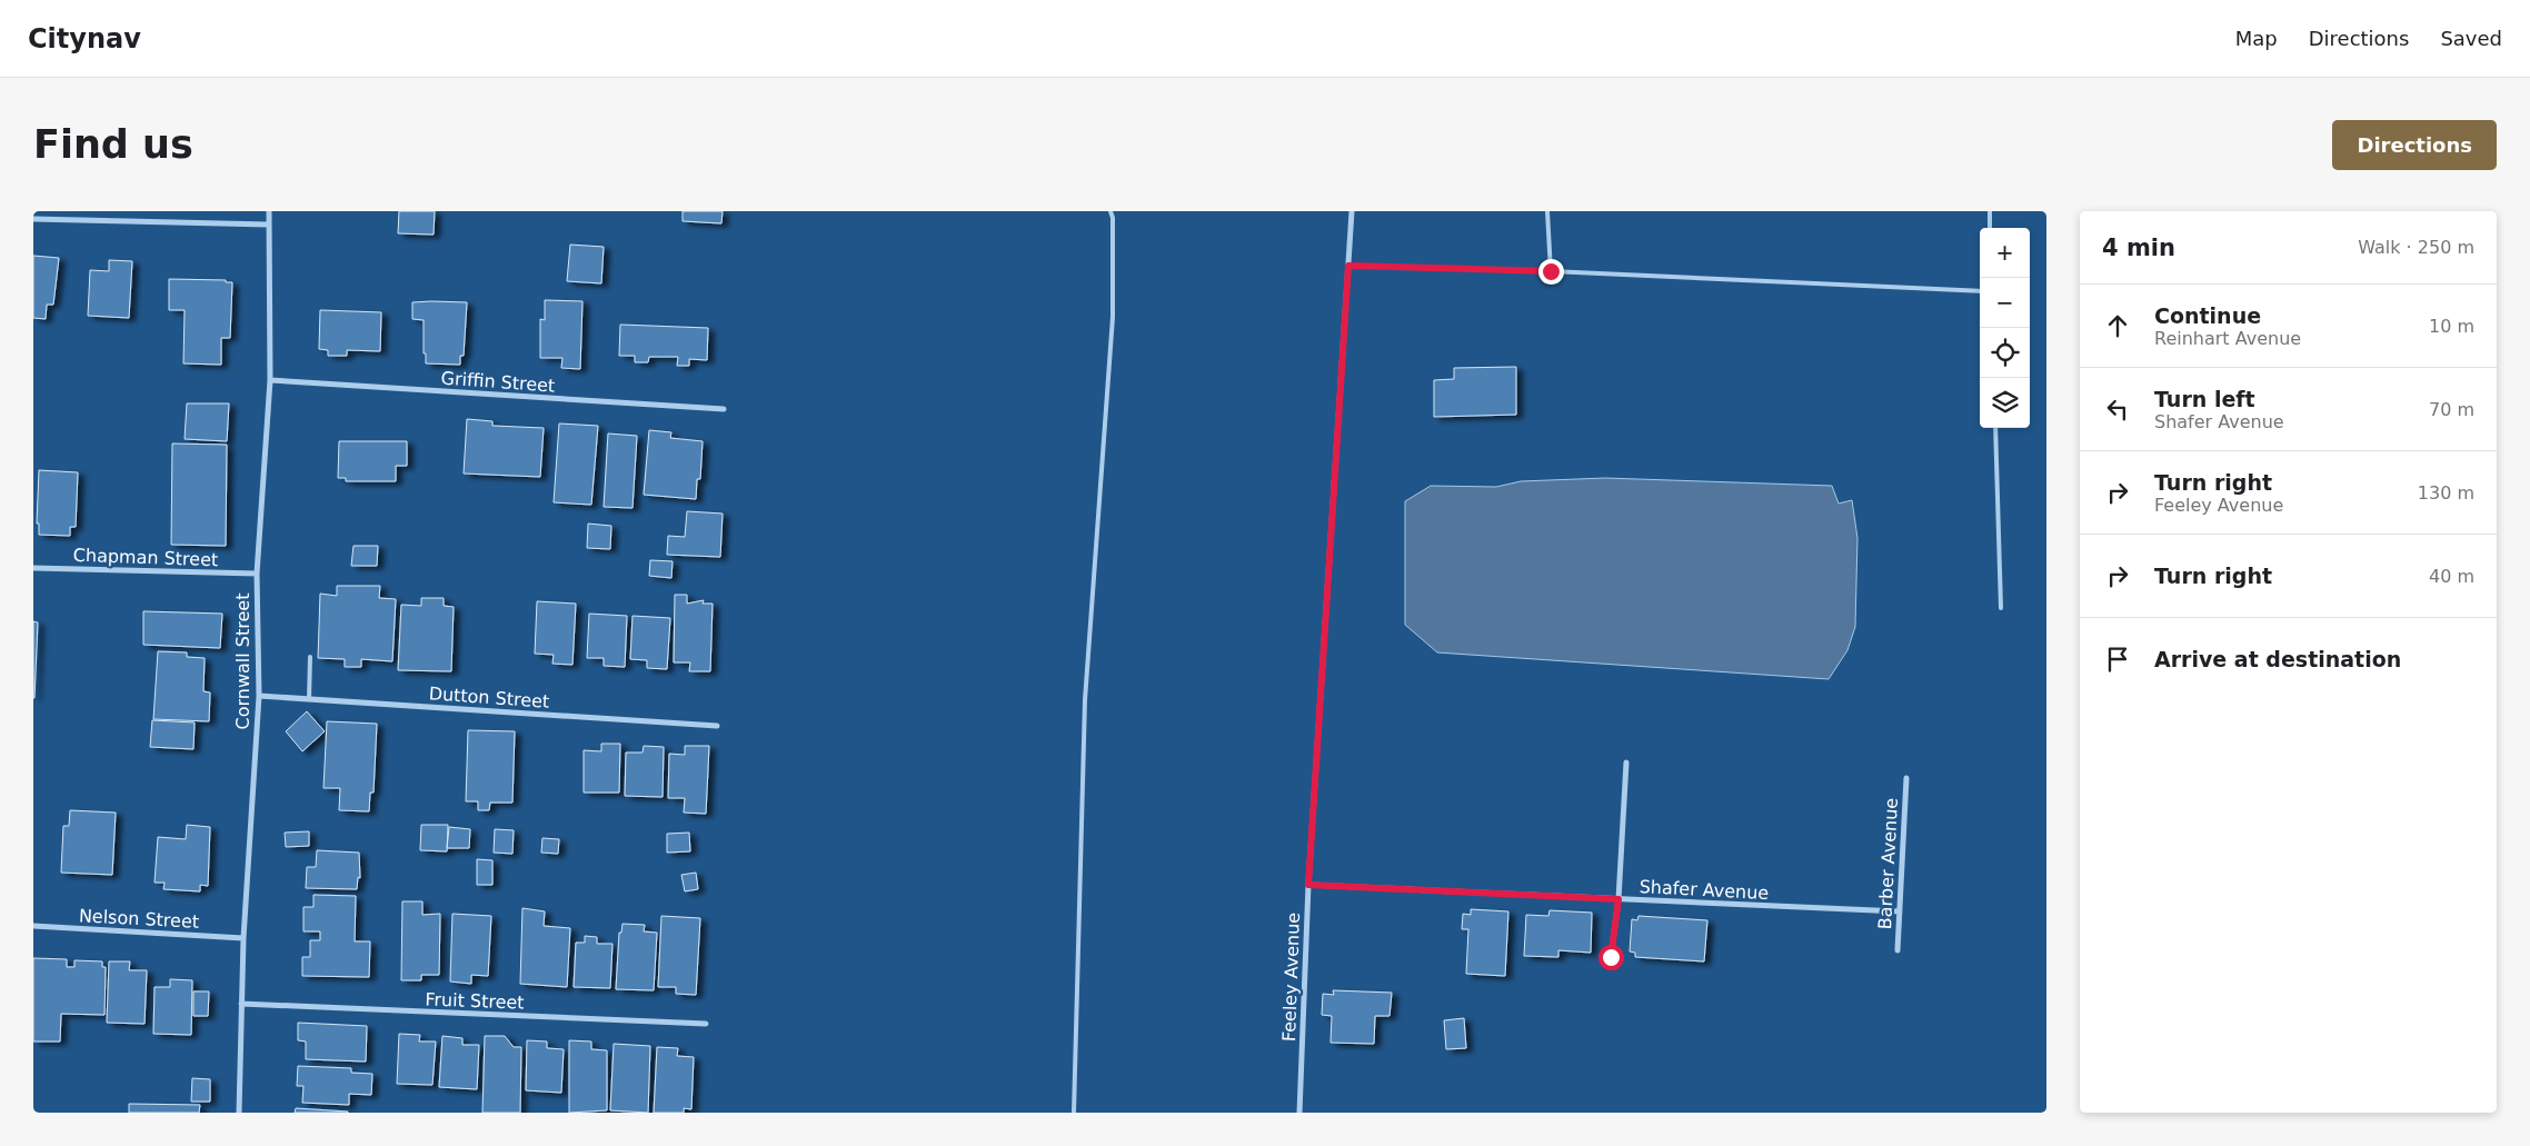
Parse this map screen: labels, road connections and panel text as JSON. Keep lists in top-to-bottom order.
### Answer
{
  "streets": {
    "street": [
      "Griffin Street",
      "Chapman Street",
      "Cornwall Street",
      "Dutton Street",
      "Barber Avenue",
      "Shafer Avenue",
      "Nelson Street",
      "Feeley Avenue",
      "Fruit Street"
    ]
  },
  "crossings": [
    ["Griffin Street", "Cornwall Street"],
    ["Chapman Street", "Cornwall Street"],
    ["Cornwall Street", "Dutton Street"],
    ["Cornwall Street", "Nelson Street"],
    ["Cornwall Street", "Fruit Street"],
    ["Barber Avenue", "Shafer Avenue"],
    ["Shafer Avenue", "Feeley Avenue"]
  ],
  "page": {
    "header": "Citynav",
    "nav": ["Map", "Directions", "Saved"],
    "buttons": "Directions",
    "title": "Find us",
    "heading": ["4 min", "Walk · 250 m"],
    "map_buttons": ["+", "−"],
    "list": [
      ["Continue", "Reinhart Avenue", "10 m"],
      ["Turn left", "Shafer Avenue", "70 m"],
      ["Turn right", "Feeley Avenue", "130 m"],
      ["Turn right", "40 m"],
      "Arrive at destination"
    ]
  }
}
